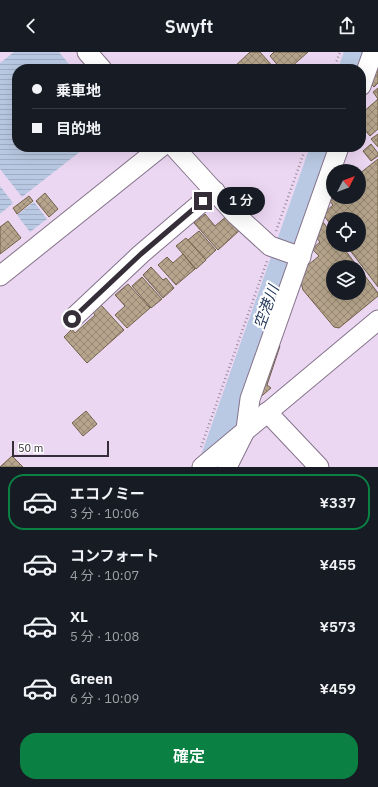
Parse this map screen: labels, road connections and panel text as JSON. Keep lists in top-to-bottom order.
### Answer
{
  "water": ["空港川"],
  "scale_bar": "50 m",
  "north": "top right",
  "page": {
    "header": "Swyft",
    "banner": ["乗車地", "目的地"],
    "bubble": "1 分",
    "scale": "50 m",
    "list": [
      {
        "name": "エコノミー",
        "note": "3 分 · 10:06",
        "value": "¥337"
      },
      {
        "name": "コンフォート",
        "note": "4 分 · 10:07",
        "value": "¥455"
      },
      {
        "name": "XL",
        "note": "5 分 · 10:08",
        "value": "¥573"
      },
      {
        "name": "Green",
        "note": "6 分 · 10:09",
        "value": "¥459"
      }
    ],
    "buttons": "確定"
  }
}
